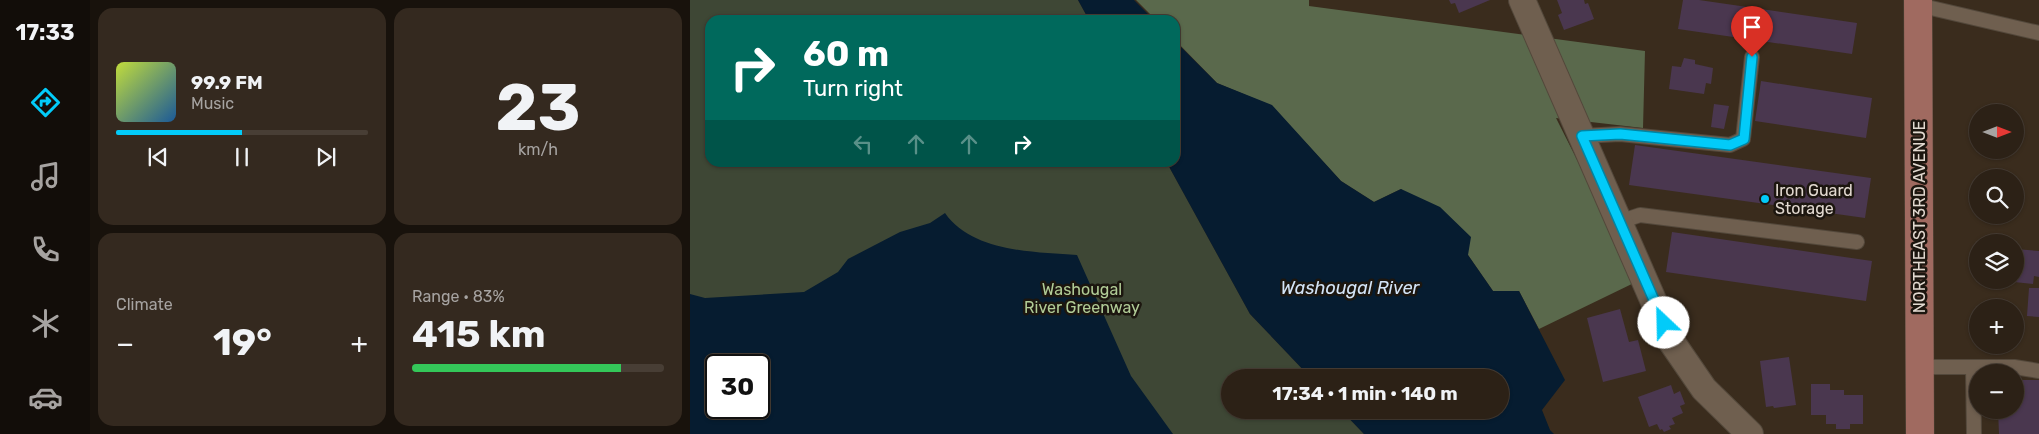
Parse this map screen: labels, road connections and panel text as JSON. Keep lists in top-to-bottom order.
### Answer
{
  "streets": {
    "main road": ["NORTHEAST 3RD AVENUE"]
  },
  "water": ["Washougal River"],
  "parks": ["Washougal River Greenway"],
  "places": ["Iron Guard Storage"],
  "north": "right",
  "page": {
    "tabs": "17:33",
    "tile": [
      ["23", "km/h"],
      "Climate",
      ["Range · 83%", "415 km"]
    ],
    "turn": ["60 m", "Turn right"],
    "song": ["99.9 FM", "Music"],
    "map_buttons": ["+", "−"],
    "heat": ["−", "19°", "+"],
    "limit": "30",
    "trip": "17:34 · 1 min · 140 m"
  }
}
